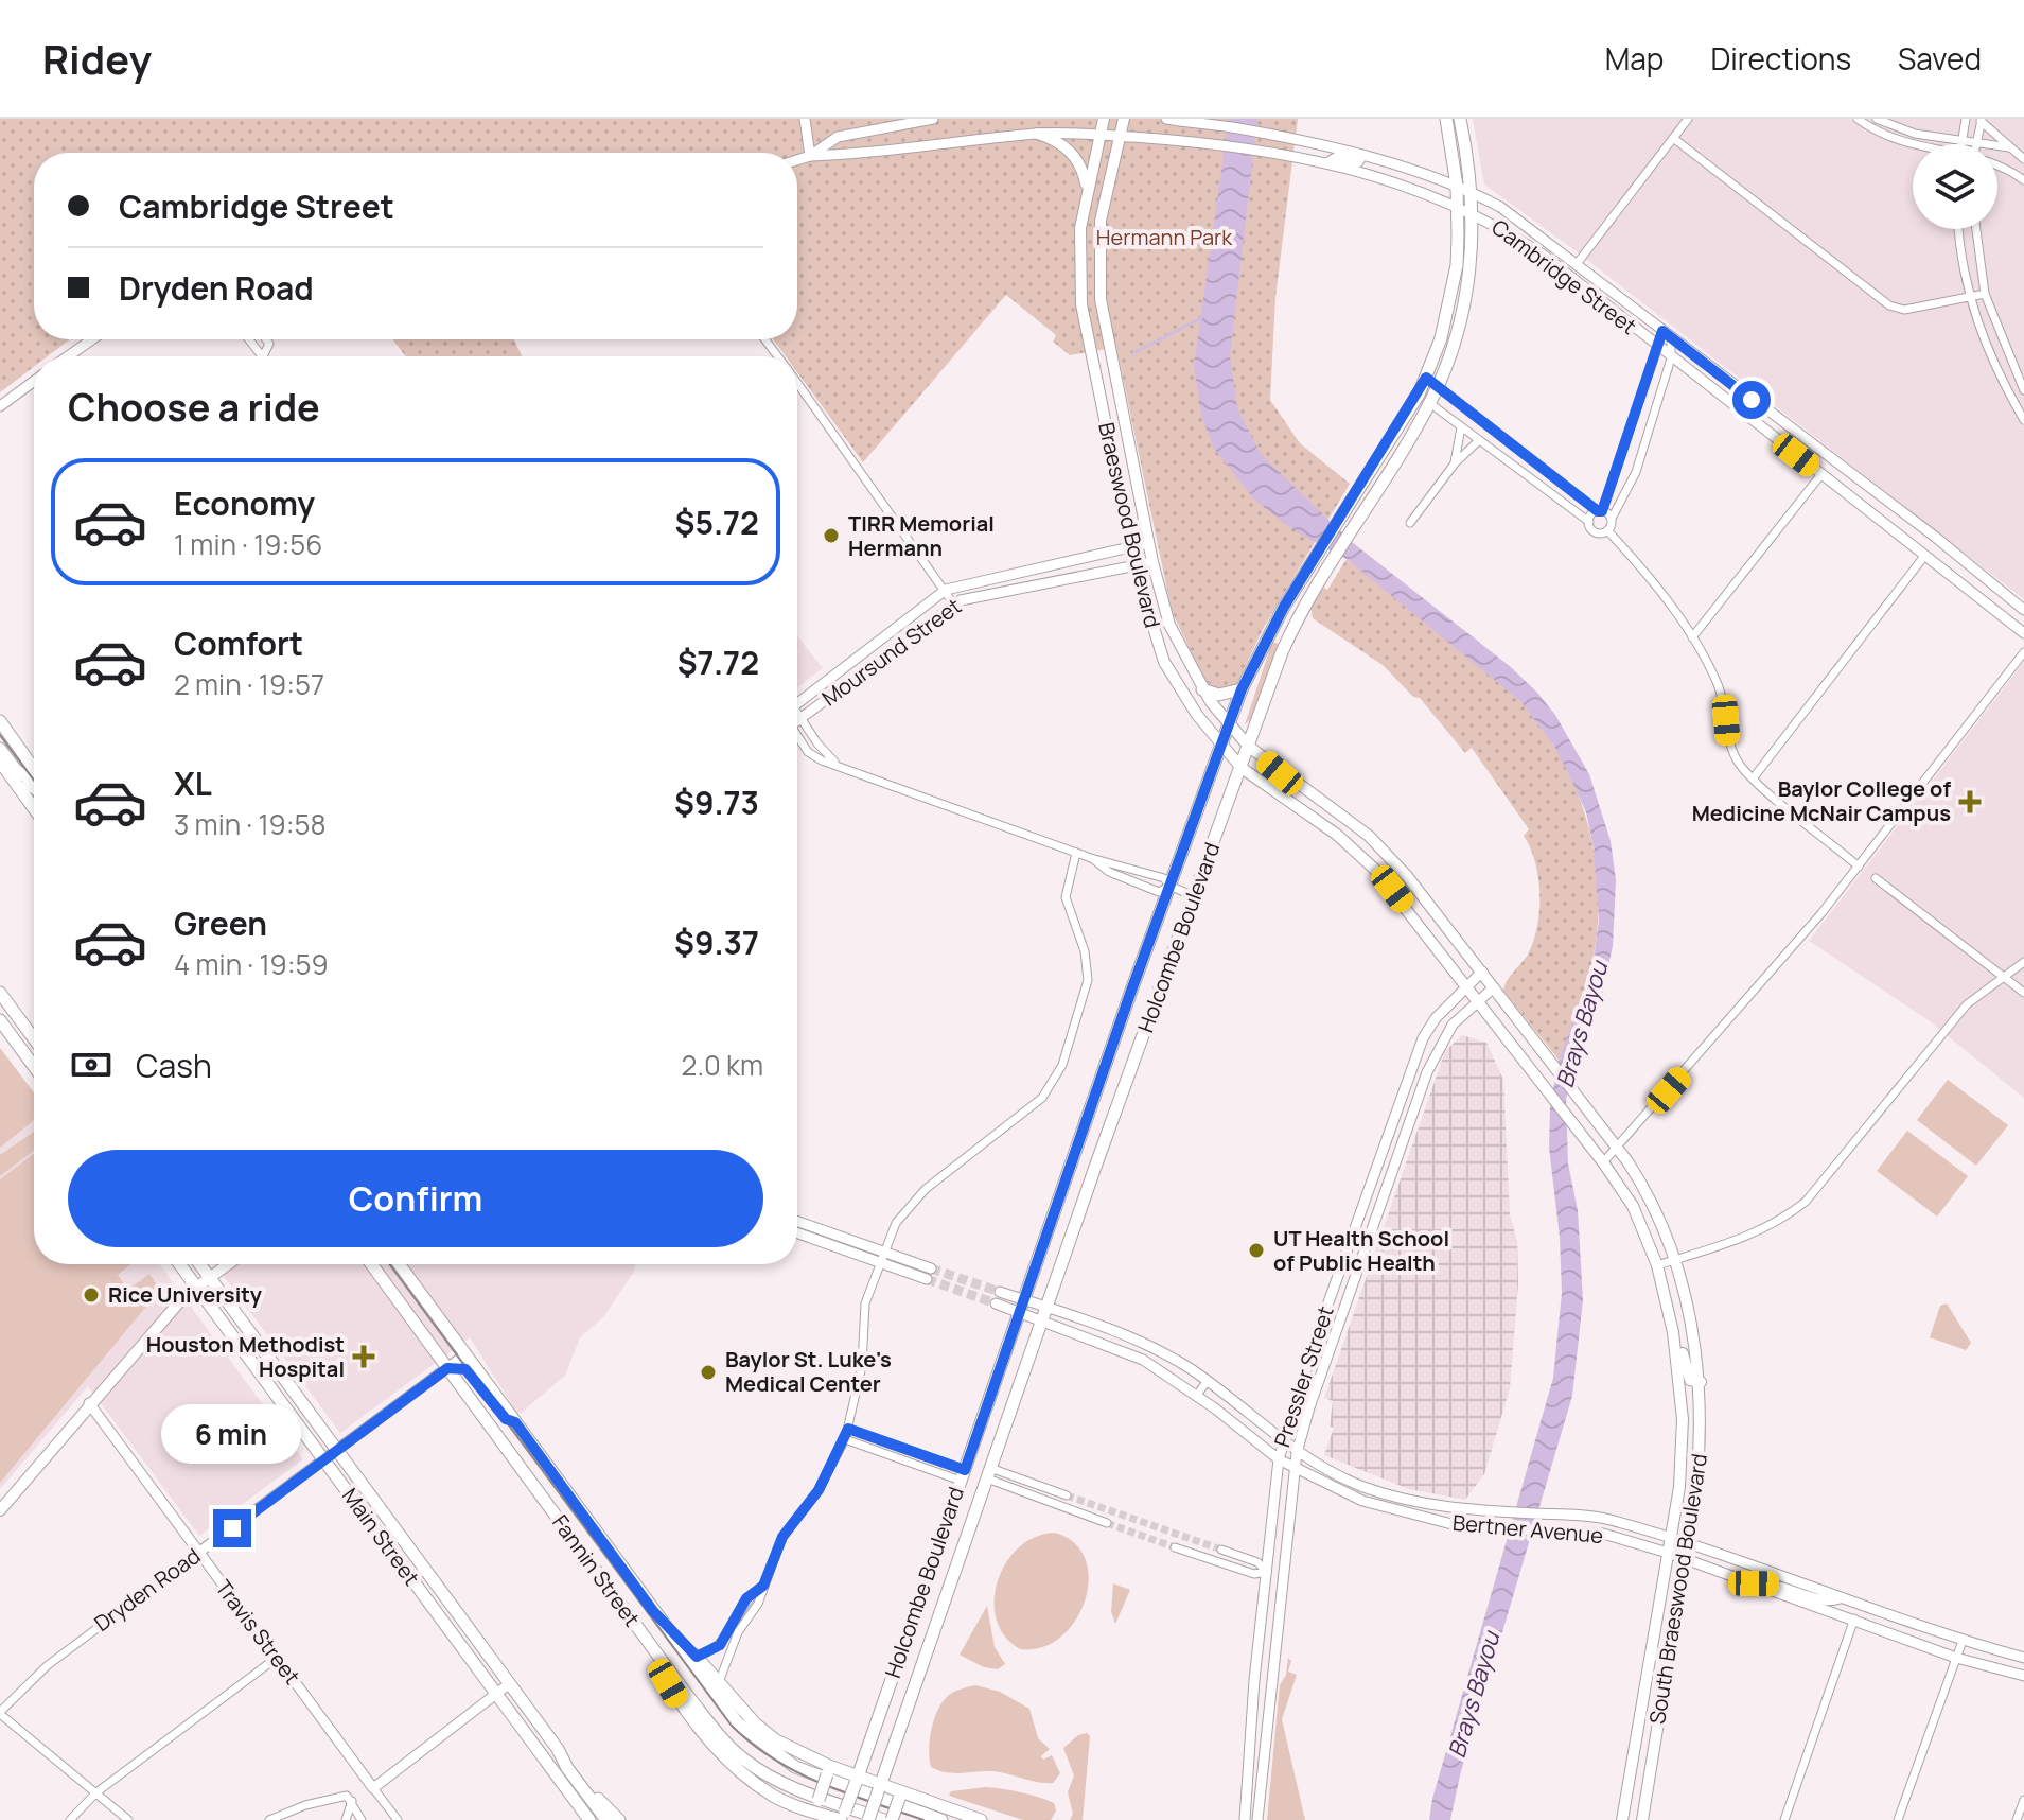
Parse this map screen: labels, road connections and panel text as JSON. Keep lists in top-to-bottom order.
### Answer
{
  "streets": {
    "main road": [
      "Braeswood Boulevard",
      "Holcombe Boulevard",
      "Main Street",
      "Fannin Street",
      "South Braeswood Boulevard"
    ],
    "street": [
      "Cambridge Street",
      "Moursund Street",
      "Pressler Street",
      "Bertner Avenue",
      "Dryden Road",
      "Travis Street"
    ]
  },
  "crossings": [
    ["Cambridge Street", "Braeswood Boulevard"],
    ["Cambridge Street", "Holcombe Boulevard"],
    ["Braeswood Boulevard", "Moursund Street"],
    ["Braeswood Boulevard", "Holcombe Boulevard"],
    ["Braeswood Boulevard", "South Braeswood Boulevard"],
    ["Holcombe Boulevard", "Bertner Avenue"],
    ["Holcombe Boulevard", "South Braeswood Boulevard"],
    ["Pressler Street", "Bertner Avenue"],
    ["Pressler Street", "South Braeswood Boulevard"],
    ["Bertner Avenue", "South Braeswood Boulevard"],
    ["Main Street", "Dryden Road"],
    ["Fannin Street", "Dryden Road"],
    ["Dryden Road", "Travis Street"]
  ],
  "water": ["Brays Bayou"],
  "parks": ["Hermann Park"],
  "places": {
    "other": [
      "TIRR Memorial Hermann",
      "UT Health School of Public Health",
      "Rice University",
      "Baylor St. Luke's Medical Center"
    ],
    "health": ["Baylor College of Medicine McNair Campus", "Houston Methodist Hospital"]
  },
  "page": {
    "header": "Ridey",
    "nav": ["Map", "Directions", "Saved"],
    "banner": ["Cambridge Street", "Dryden Road"],
    "heading": "Choose a ride",
    "list": [
      {
        "name": "Economy",
        "note": "1 min · 19:56",
        "value": "$5.72"
      },
      {
        "name": "Comfort",
        "note": "2 min · 19:57",
        "value": "$7.72"
      },
      {
        "name": "XL",
        "note": "3 min · 19:58",
        "value": "$9.73"
      },
      {
        "name": "Green",
        "note": "4 min · 19:59",
        "value": "$9.37"
      }
    ],
    "pay": ["Cash", "2.0 km"],
    "buttons": "Confirm",
    "bubble": "6 min"
  }
}
